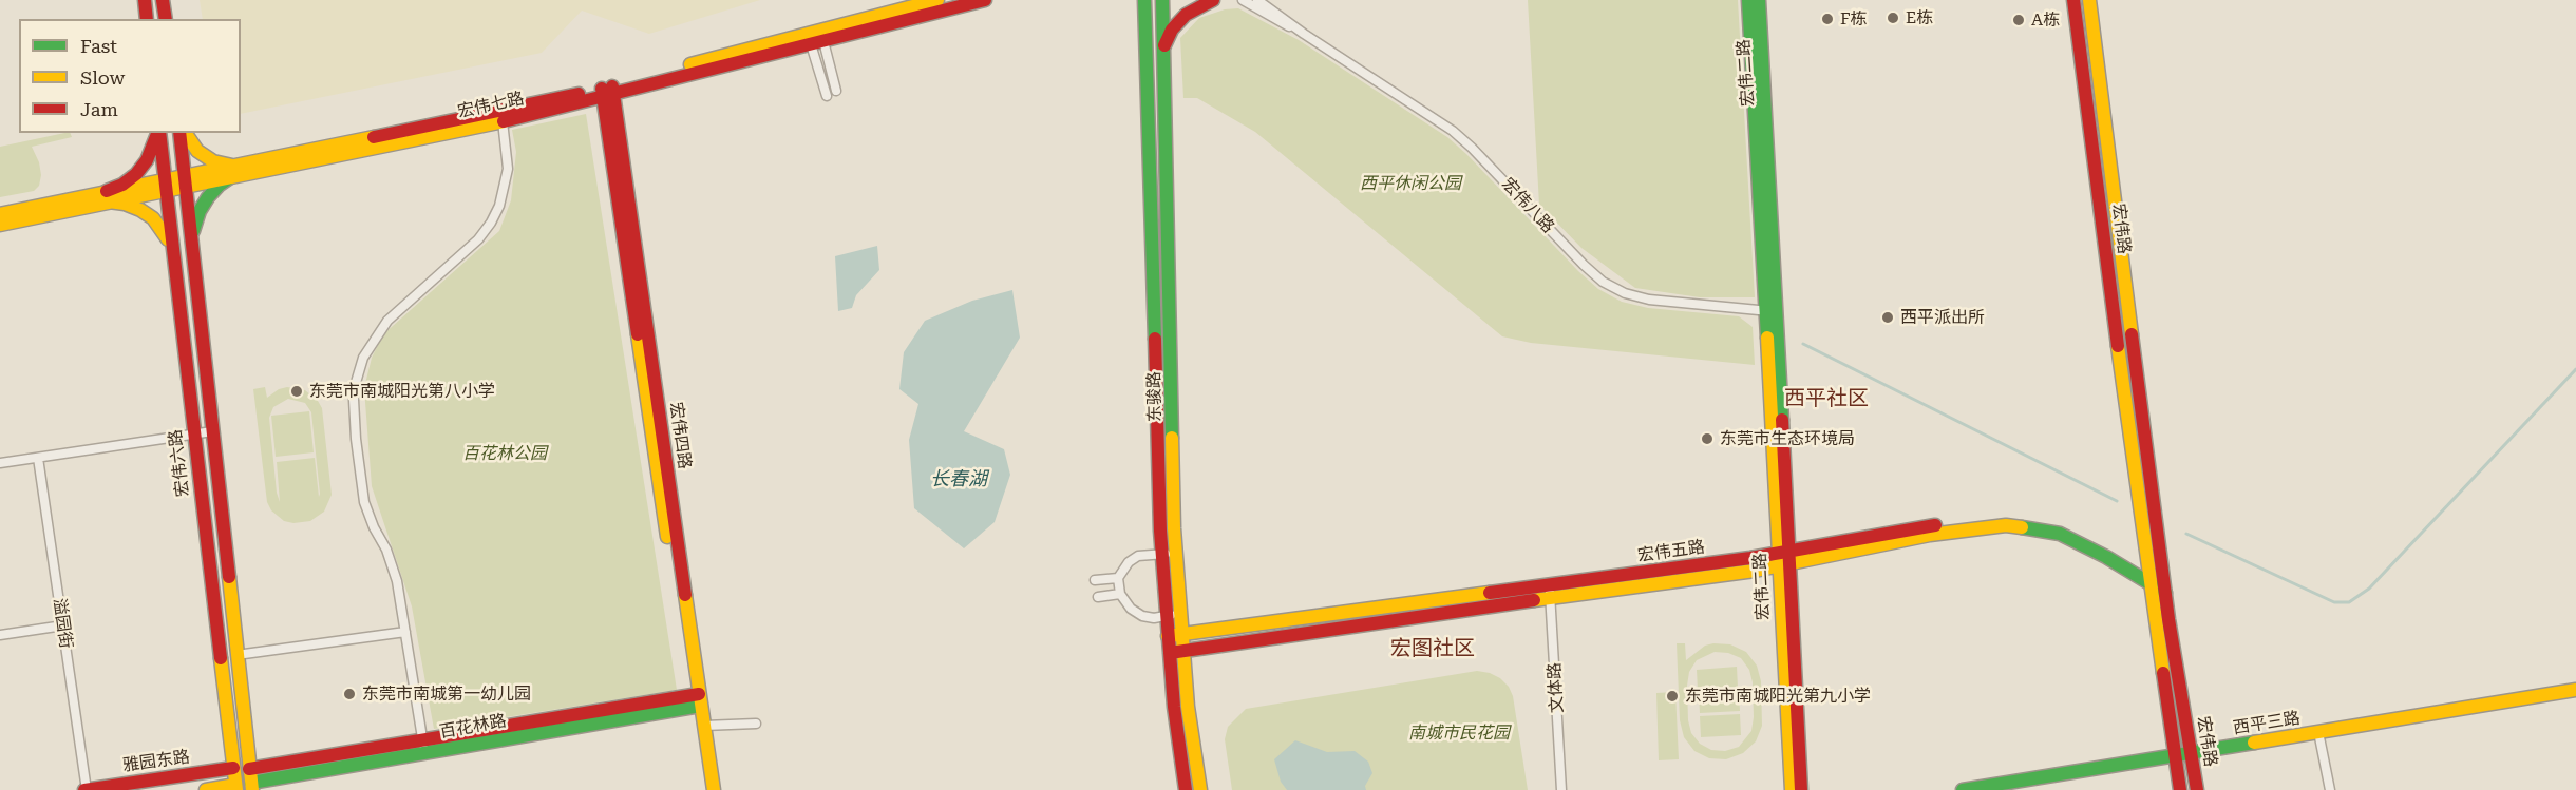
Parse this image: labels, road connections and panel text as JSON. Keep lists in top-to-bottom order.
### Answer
{
  "streets": {
    "street": [
      "宏伟二路",
      "宏伟七路",
      "宏伟八路",
      "宏伟路",
      "东骏路",
      "宏伟四路",
      "宏伟六路",
      "宏伟五路",
      "溢园街",
      "文体路",
      "西平三路",
      "百花林路",
      "雅园东路"
    ]
  },
  "crossings": [
    ["宏伟二路", "宏伟八路"],
    ["宏伟二路", "宏伟五路"],
    ["宏伟七路", "宏伟四路"],
    ["宏伟七路", "宏伟六路"],
    ["宏伟路", "宏伟五路"],
    ["宏伟路", "西平三路"],
    ["东骏路", "宏伟五路"],
    ["宏伟四路", "百花林路"],
    ["宏伟六路", "百花林路"],
    ["宏伟六路", "雅园东路"],
    ["宏伟五路", "文体路"],
    ["溢园街", "雅园东路"]
  ],
  "districts": ["西平社区", "宏图社区"],
  "water": ["长春湖"],
  "parks": ["西平休闲公园", "百花林公园", "南城市民花园"],
  "places": [
    "E栋",
    "F栋",
    "A栋",
    "西平派出所",
    "东莞市南城阳光第八小学",
    "东莞市生态环境局",
    "东莞市南城第一幼儿园",
    "东莞市南城阳光第九小学"
  ],
  "legend": ["Fast", "Slow", "Jam"]
}
